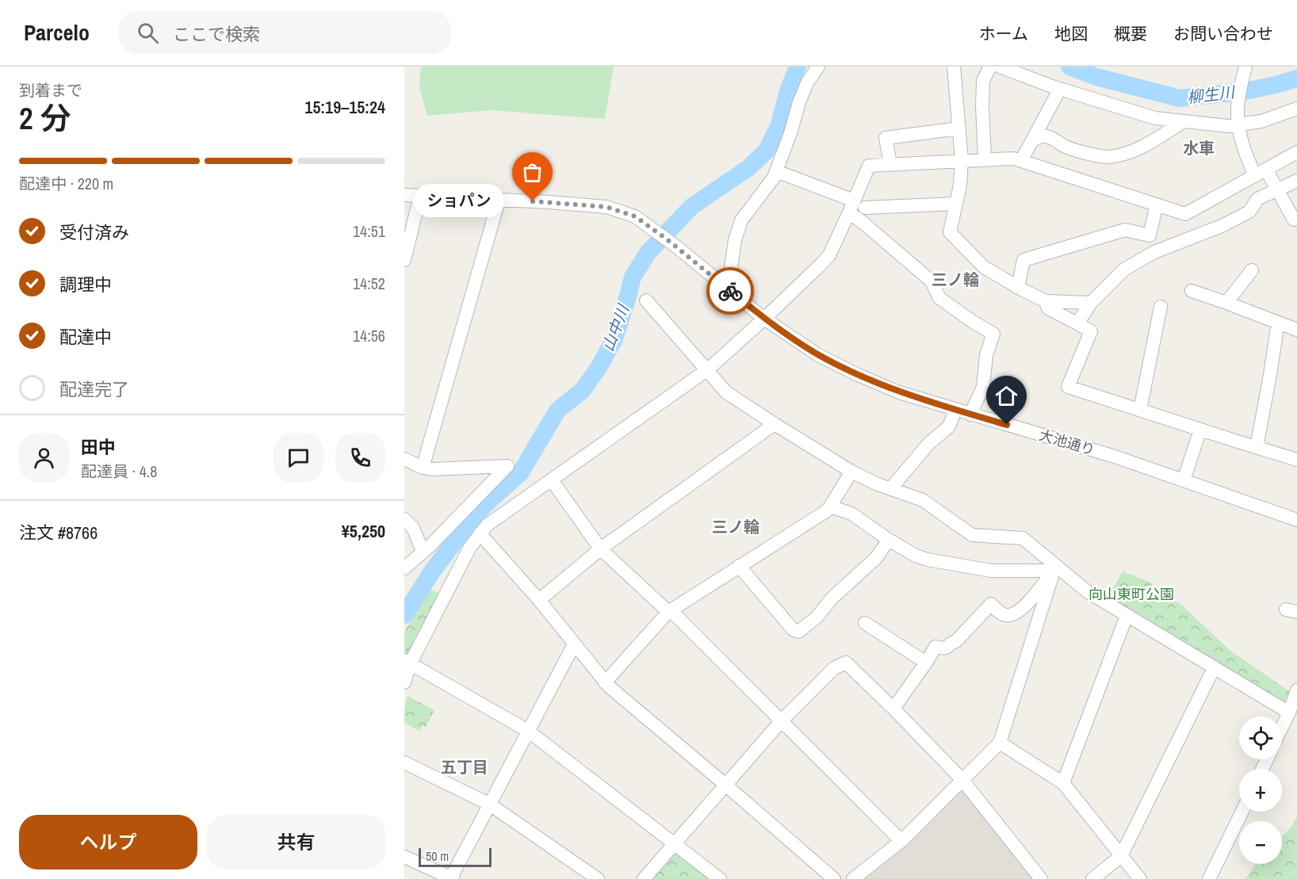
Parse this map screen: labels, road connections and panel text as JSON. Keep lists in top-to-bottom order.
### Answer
{
  "streets": {
    "street": ["大池通り"]
  },
  "districts": [
    "水車",
    "三ノ輪",
    "三ノ輪",
    "五丁目"
  ],
  "water": ["柳生川", "山中川"],
  "parks": ["向山東町公園"],
  "places": ["ショパン"],
  "scale_bar": "50 m",
  "page": {
    "header": "Parcelo",
    "search": "ここで検索",
    "nav": [
      "ホーム",
      "地図",
      "概要",
      "お問い合わせ"
    ],
    "heading": ["2 分", "到着まで", "15:19–15:24"],
    "panel": [
      "田中",
      "配達員 · 4.8",
      "注文 #8766",
      "¥5,250"
    ],
    "bar": "配達中 · 220 m",
    "bubble": "ショパン",
    "list": [
      ["受付済み", "14:51"],
      ["調理中", "14:52"],
      ["配達中", "14:56"],
      "配達完了"
    ],
    "map_buttons": ["+", "−"],
    "buttons": ["ヘルプ", "共有"],
    "scale": "50 m"
  }
}
